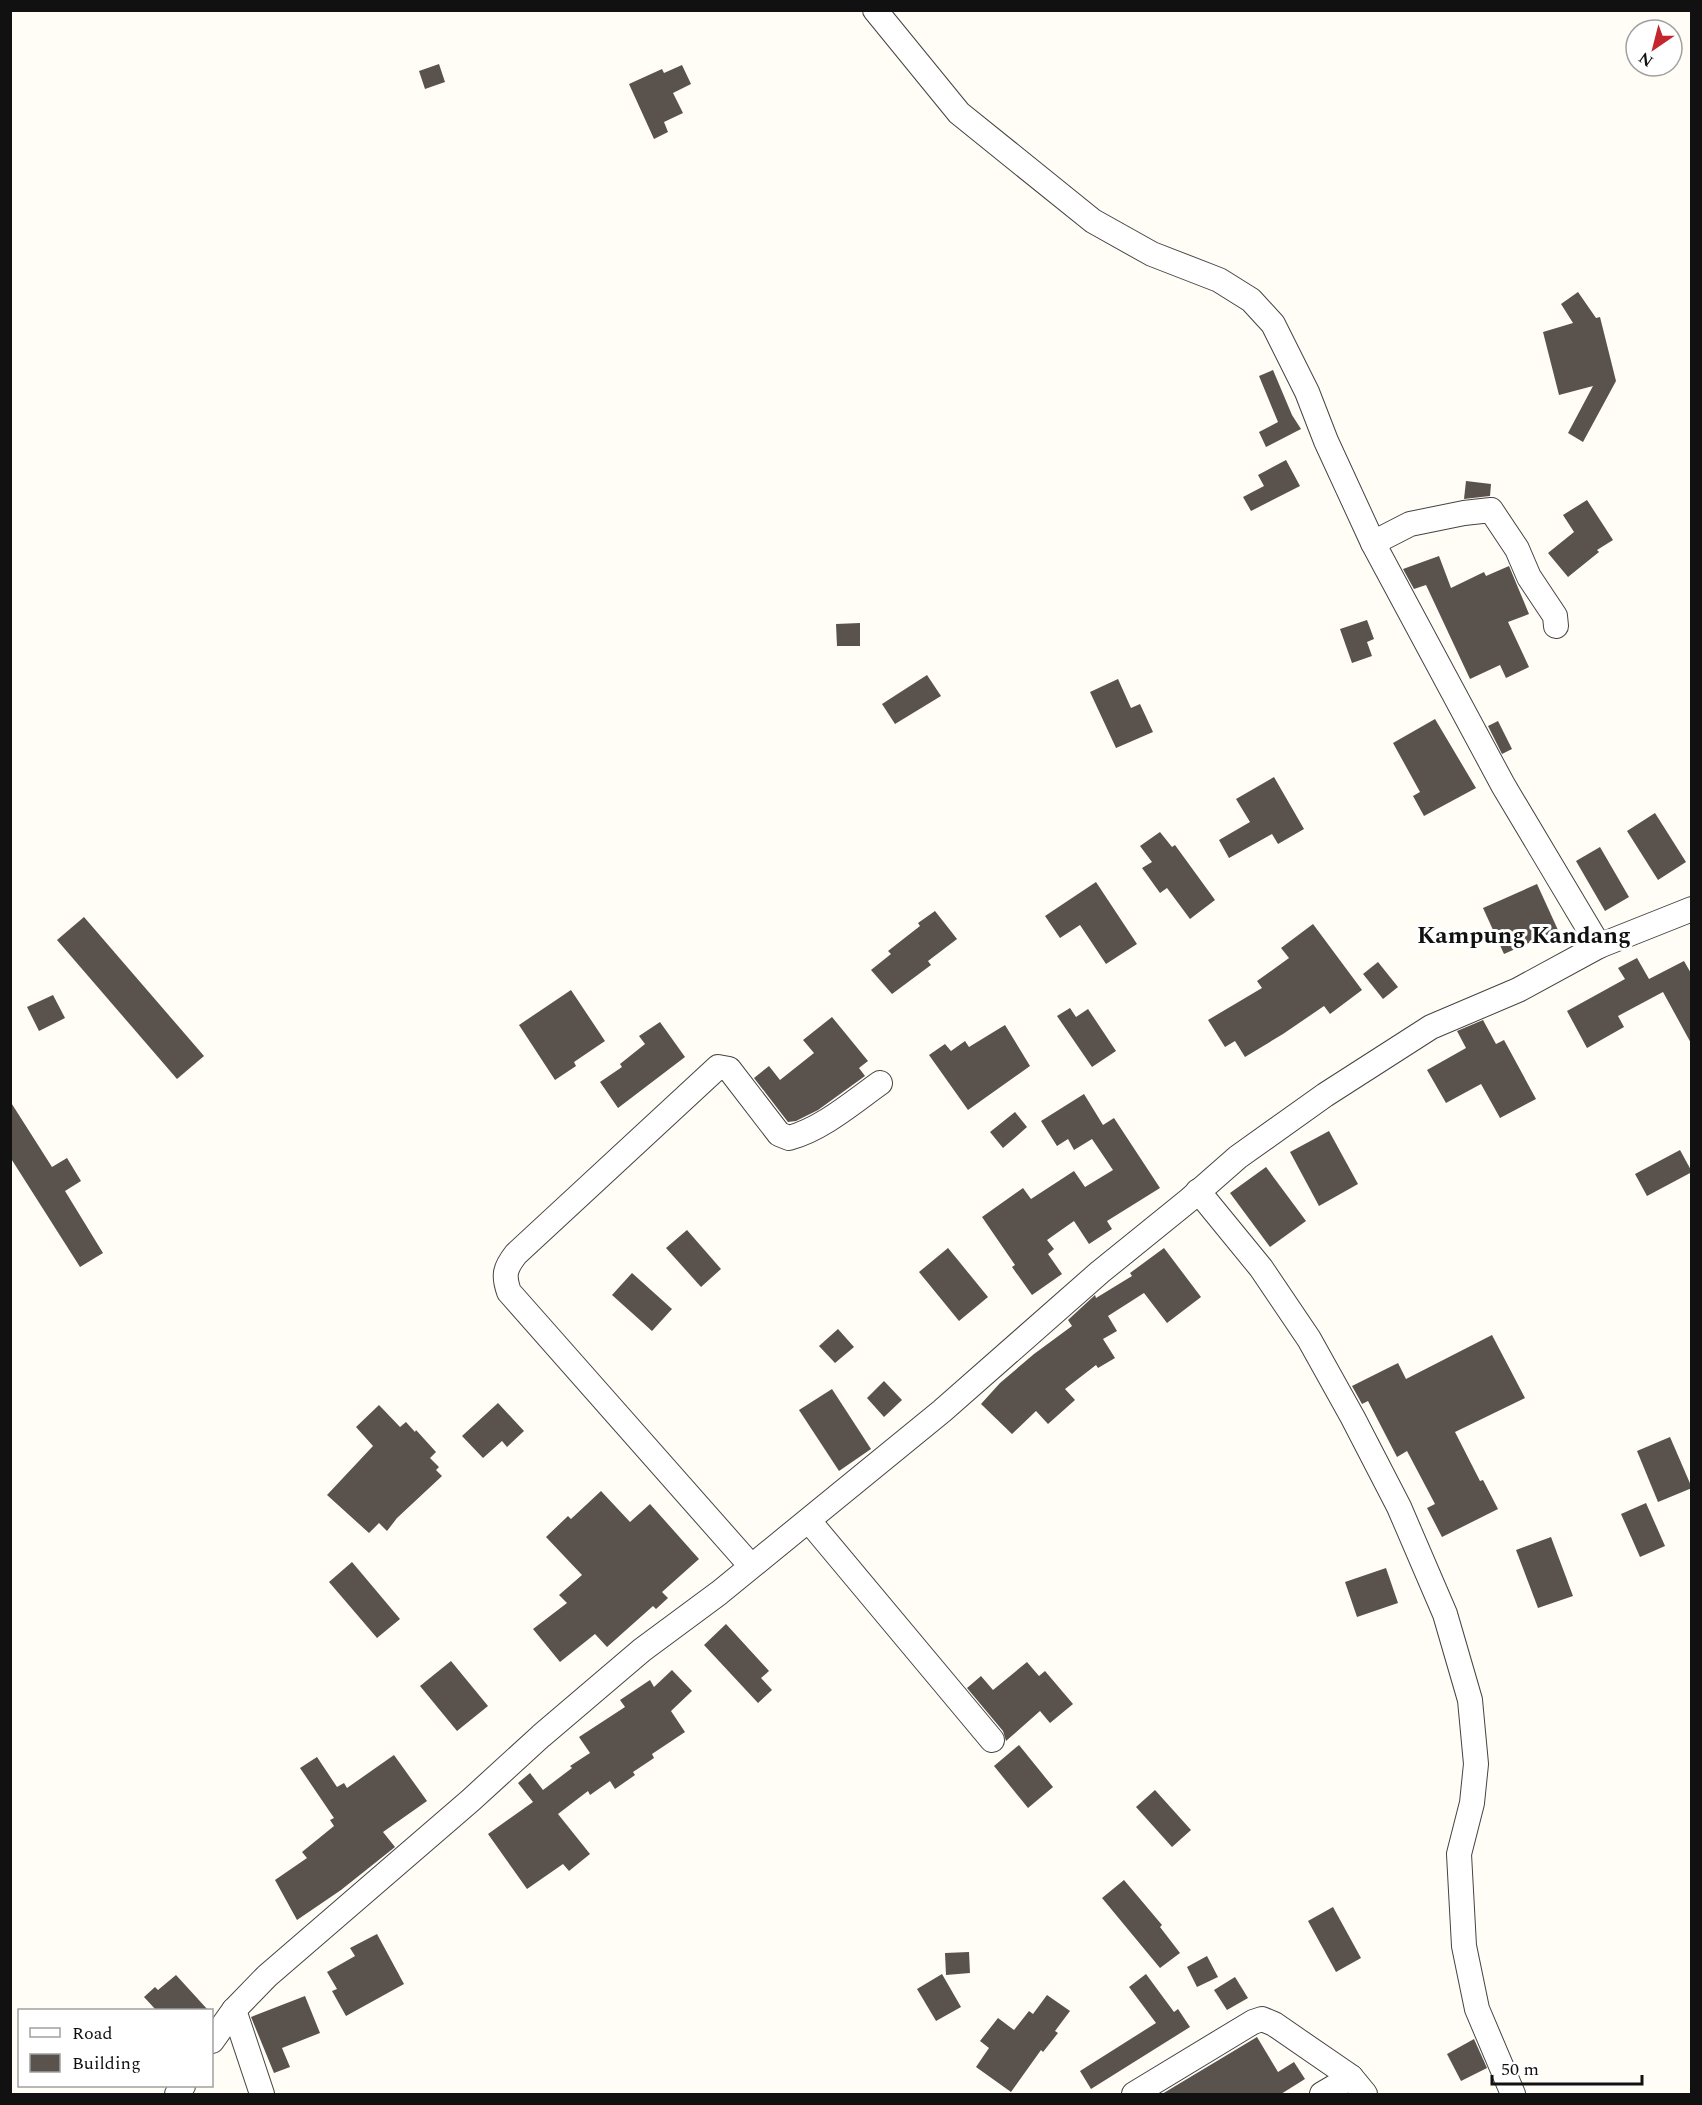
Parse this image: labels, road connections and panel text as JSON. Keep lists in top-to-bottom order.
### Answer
{
  "districts": ["Kampung Kandang"],
  "legend": ["Road", "Building"],
  "scale_bar": "50 m",
  "north": "bottom left"
}
